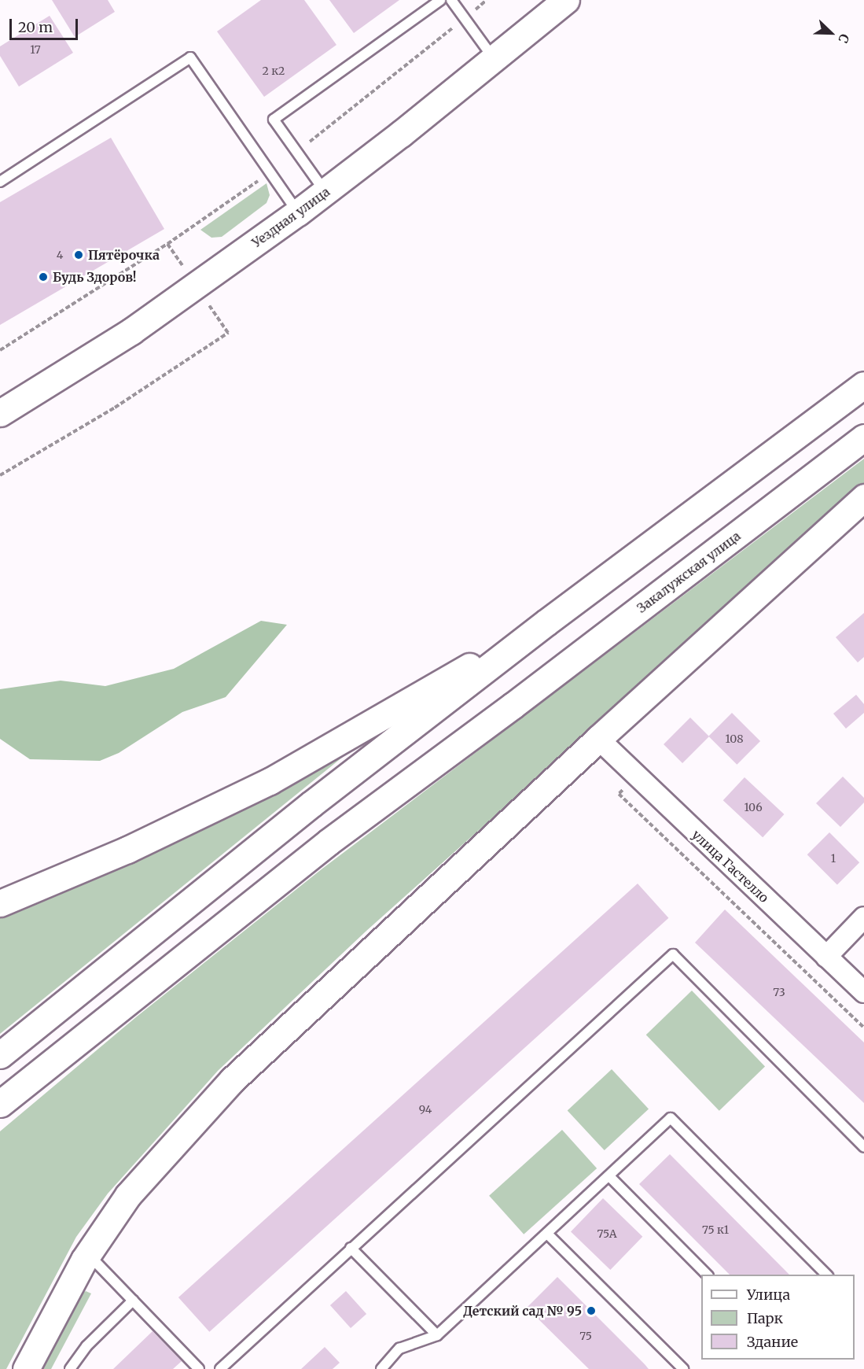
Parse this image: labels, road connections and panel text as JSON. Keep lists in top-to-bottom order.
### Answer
{
  "streets": {
    "main road": ["Уездная улица", "Закалужская улица"],
    "street": ["улица Гастелло"]
  },
  "places": ["Пятёрочка", "Будь Здоров!", "Детский сад № 95"],
  "house_numbers": [
    "17",
    "2 к2",
    "4",
    "108",
    "106",
    "1",
    "73",
    "94",
    "75 к1",
    "75А",
    "75"
  ],
  "legend": ["Улица", "Парк", "Здание"],
  "scale_bar": "20 m",
  "north": "bottom right"
}
